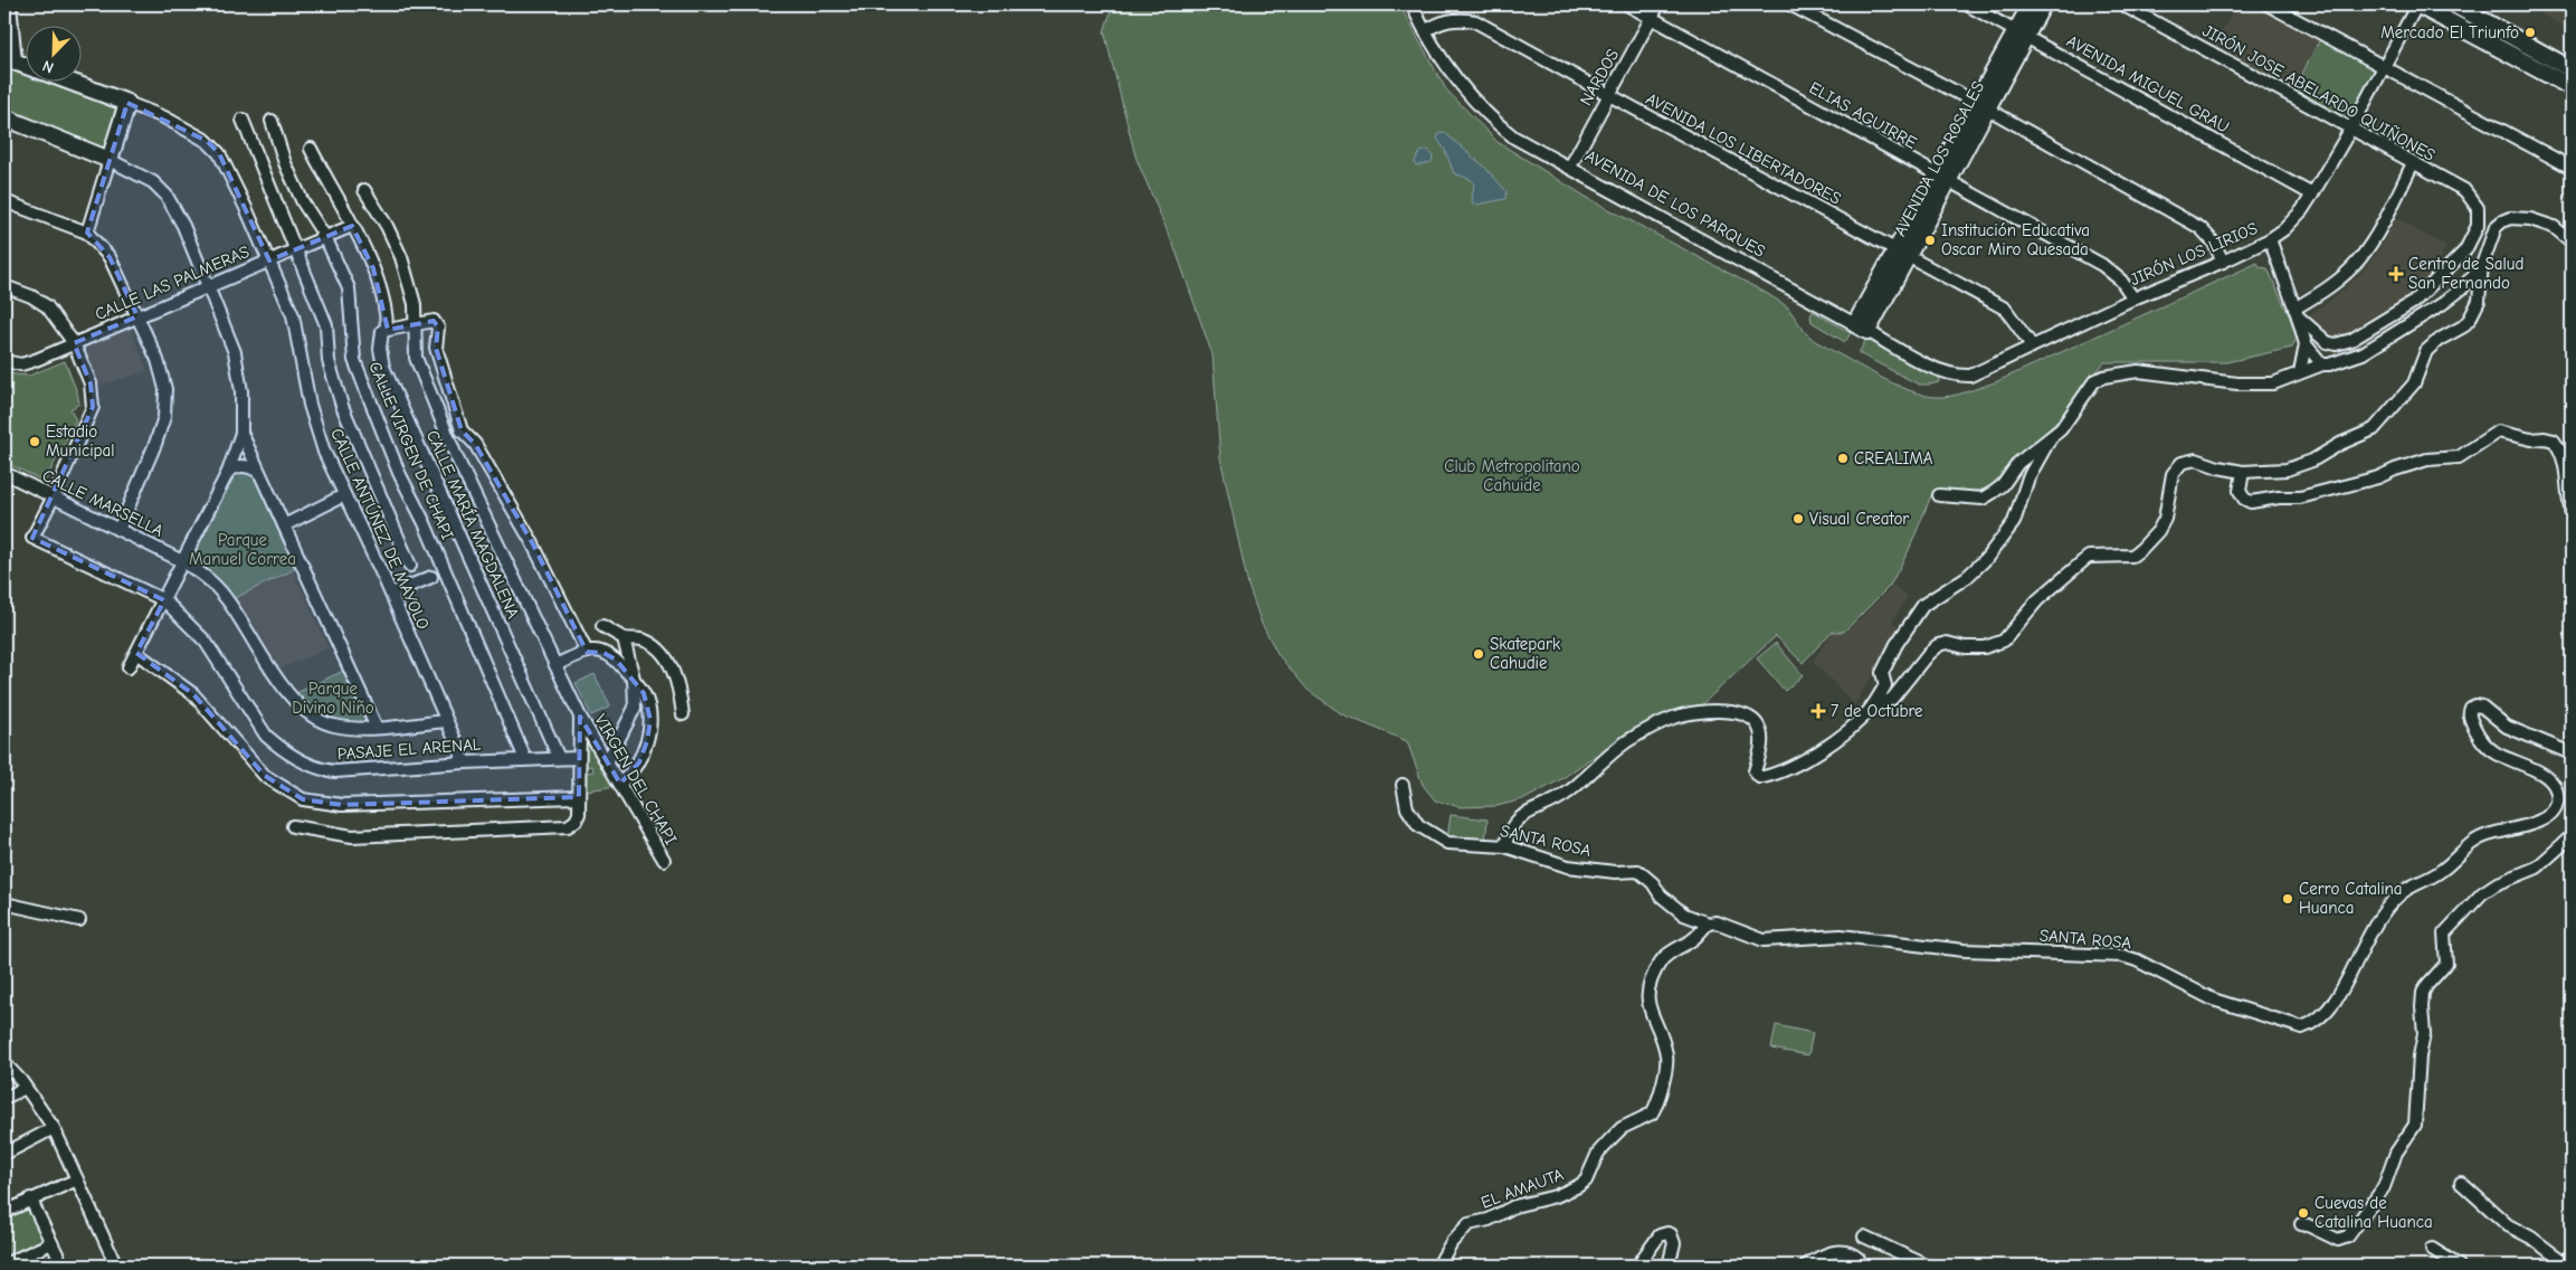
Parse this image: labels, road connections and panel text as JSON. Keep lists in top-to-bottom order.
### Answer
{
  "streets": {
    "street": [
      "NARDOS",
      "AVENIDA MIGUEL GRAU",
      "JIRÓN JOSE ABELARDO QUIÑONES",
      "ELIAS AGUIRRE",
      "AVENIDA LOS LIBERTADORES",
      "AVENIDA LOS ROSALES",
      "AVENIDA DE LOS PARQUES",
      "JIRÓN LOS LIRIOS",
      "CALLE LAS PALMERAS",
      "CALLE VIRGEN DE CHAPI",
      "CALLE MARSELLA",
      "CALLE MARÍA MAGDALENA",
      "CALLE ANTÚNEZ DE MAYOLO",
      "PASAJE EL ARENAL",
      "VIRGEN DEL CHAPI",
      "SANTA ROSA",
      "EL AMAUTA"
    ]
  },
  "crossings": [
    ["NARDOS", "ELIAS AGUIRRE"],
    ["NARDOS", "AVENIDA LOS LIBERTADORES"],
    ["NARDOS", "AVENIDA DE LOS PARQUES"],
    ["AVENIDA MIGUEL GRAU", "AVENIDA LOS ROSALES"],
    ["AVENIDA MIGUEL GRAU", "JIRÓN LOS LIRIOS"],
    ["JIRÓN JOSE ABELARDO QUIÑONES", "JIRÓN LOS LIRIOS"],
    ["ELIAS AGUIRRE", "AVENIDA LOS ROSALES"],
    ["ELIAS AGUIRRE", "JIRÓN LOS LIRIOS"],
    ["AVENIDA LOS LIBERTADORES", "AVENIDA LOS ROSALES"],
    ["AVENIDA LOS LIBERTADORES", "AVENIDA DE LOS PARQUES"],
    ["AVENIDA LOS LIBERTADORES", "JIRÓN LOS LIRIOS"],
    ["AVENIDA LOS ROSALES", "AVENIDA DE LOS PARQUES"],
    ["AVENIDA DE LOS PARQUES", "JIRÓN LOS LIRIOS"],
    ["CALLE LAS PALMERAS", "CALLE VIRGEN DE CHAPI"],
    ["CALLE LAS PALMERAS", "CALLE MARÍA MAGDALENA"],
    ["CALLE LAS PALMERAS", "CALLE ANTÚNEZ DE MAYOLO"],
    ["CALLE VIRGEN DE CHAPI", "PASAJE EL ARENAL"],
    ["CALLE MARSELLA", "CALLE ANTÚNEZ DE MAYOLO"],
    ["CALLE MARSELLA", "PASAJE EL ARENAL"],
    ["CALLE MARÍA MAGDALENA", "PASAJE EL ARENAL"],
    ["CALLE ANTÚNEZ DE MAYOLO", "PASAJE EL ARENAL"],
    ["SANTA ROSA", "EL AMAUTA"]
  ],
  "parks": ["Club Metropolitano Cahuide", "Parque Manuel Correa", "Parque Divino Niño"],
  "places": {
    "other": [
      "Mercado El Triunfo",
      "Institución Educativa Oscar Miro Quesada",
      "Estadio Municipal",
      "CREALIMA",
      "Visual Creator",
      "Skatepark Cahudie",
      "Cerro Catalina Huanca",
      "Cuevas de Catalina Huanca"
    ],
    "health": ["Centro de Salud San Fernando", "7 de Octubre"]
  },
  "north": "bottom left"
}
